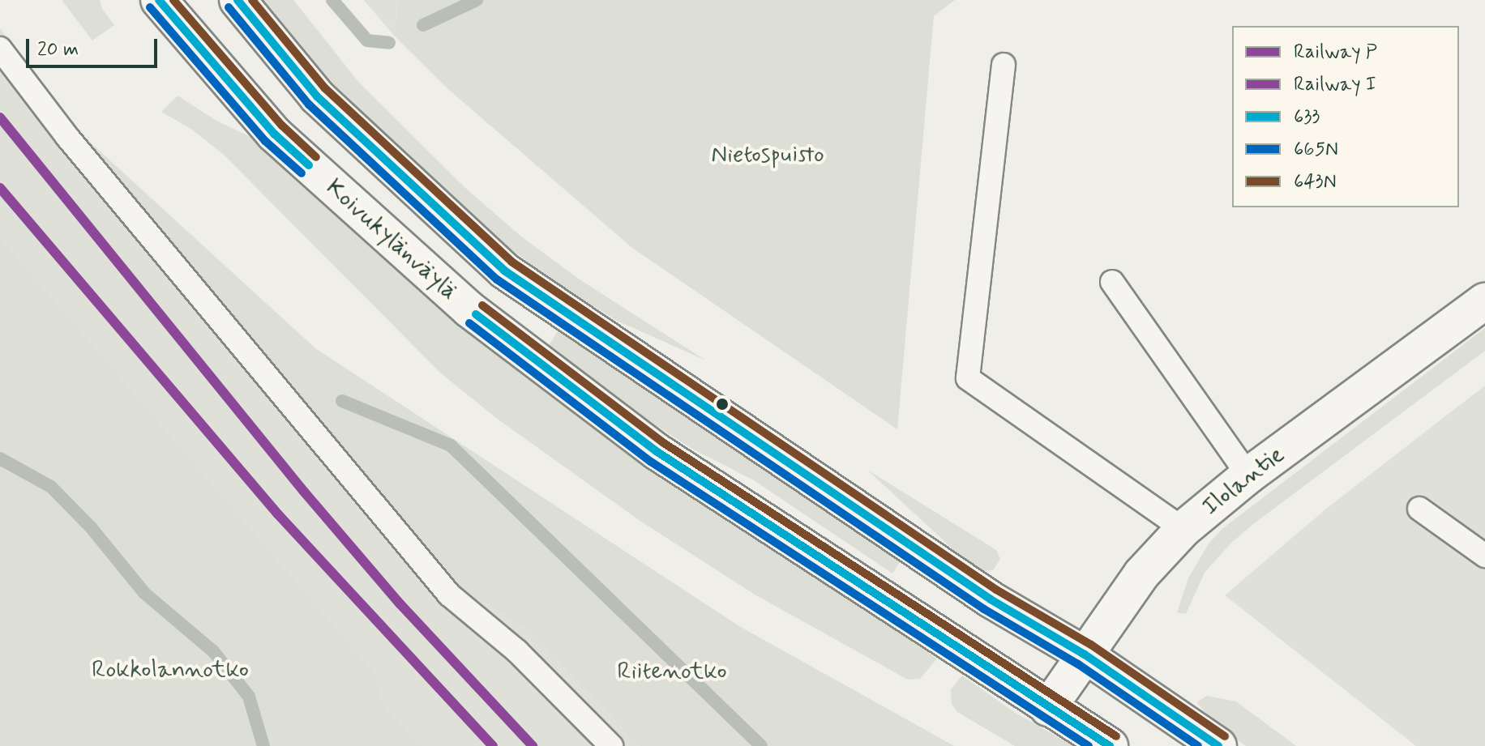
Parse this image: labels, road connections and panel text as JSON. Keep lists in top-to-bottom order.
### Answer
{
  "streets": {
    "main road": ["Koivukylänväylä", "Ilolantie"]
  },
  "crossings": [
    ["Koivukylänväylä", "Ilolantie"]
  ],
  "parks": ["Nietospuisto", "Rokkolannotko", "Riitenotko"],
  "lines": [
    "transit line 633",
    "transit line 643N",
    "transit line 665N",
    "rail line P",
    "rail line I"
  ],
  "legend": [
    "Railway P",
    "Railway I",
    "633",
    "665N",
    "643N"
  ],
  "scale_bar": "20 m"
}
